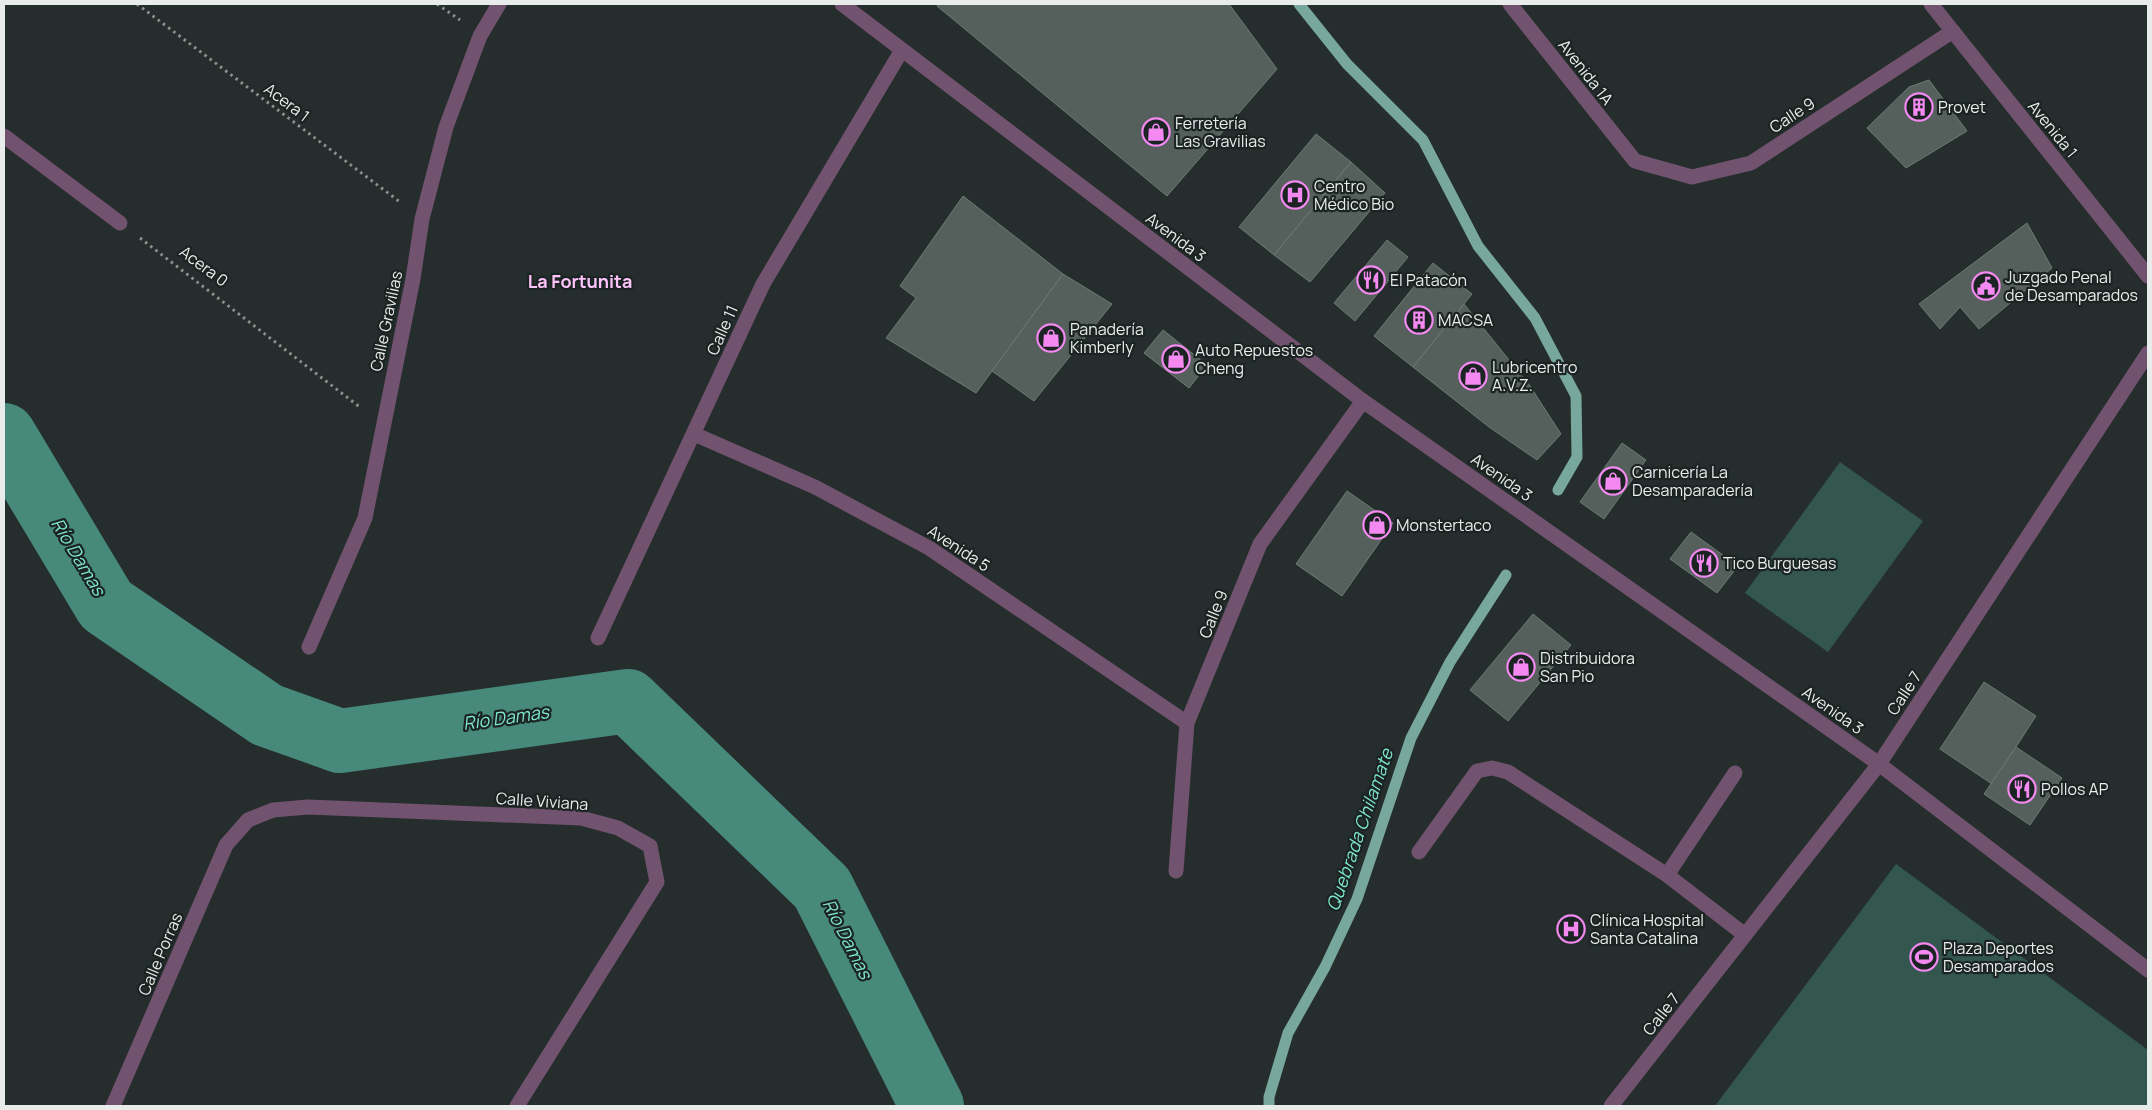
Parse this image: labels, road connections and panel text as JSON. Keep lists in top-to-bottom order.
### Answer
{
  "streets": {
    "street": [
      "Avenida 1A",
      "Calle 9",
      "Avenida 1",
      "Avenida 3",
      "Calle Gravilias",
      "Calle 11",
      "Avenida 5",
      "Calle 7",
      "Calle Viviana",
      "Calle Porras"
    ],
    "path": ["Acera 1", "Acera 0"]
  },
  "crossings": [
    ["Avenida 1A", "Calle 9"],
    ["Acera 1", "Calle Gravilias"],
    ["Calle 9", "Avenida 1"],
    ["Calle 9", "Avenida 3"],
    ["Calle 9", "Avenida 5"],
    ["Avenida 3", "Calle 11"],
    ["Avenida 3", "Calle 7"],
    ["Acera 0", "Calle Gravilias"],
    ["Calle 11", "Avenida 5"],
    ["Calle Viviana", "Calle Porras"]
  ],
  "districts": ["La Fortunita"],
  "water": ["Río Damas", "Quebrada Chilamate"],
  "places": {
    "building": ["Provet", "MACSA"],
    "shop": [
      "Ferretería Las Gravilias",
      "Panadería Kimberly",
      "Auto Repuestos Cheng",
      "Lubricentro A.V.Z.",
      "Carnicería La Desamparadería",
      "Monstertaco",
      "Distribuidora San Pio"
    ],
    "hospital": ["Centro Médico Bio", "Clínica Hospital Santa Catalina"],
    "restaurant": ["El Patacón", "Tico Burguesas", "Pollos AP"],
    "public building": ["Juzgado Penal de Desamparados"],
    "sports": ["Plaza Deportes Desamparados"]
  }
}
